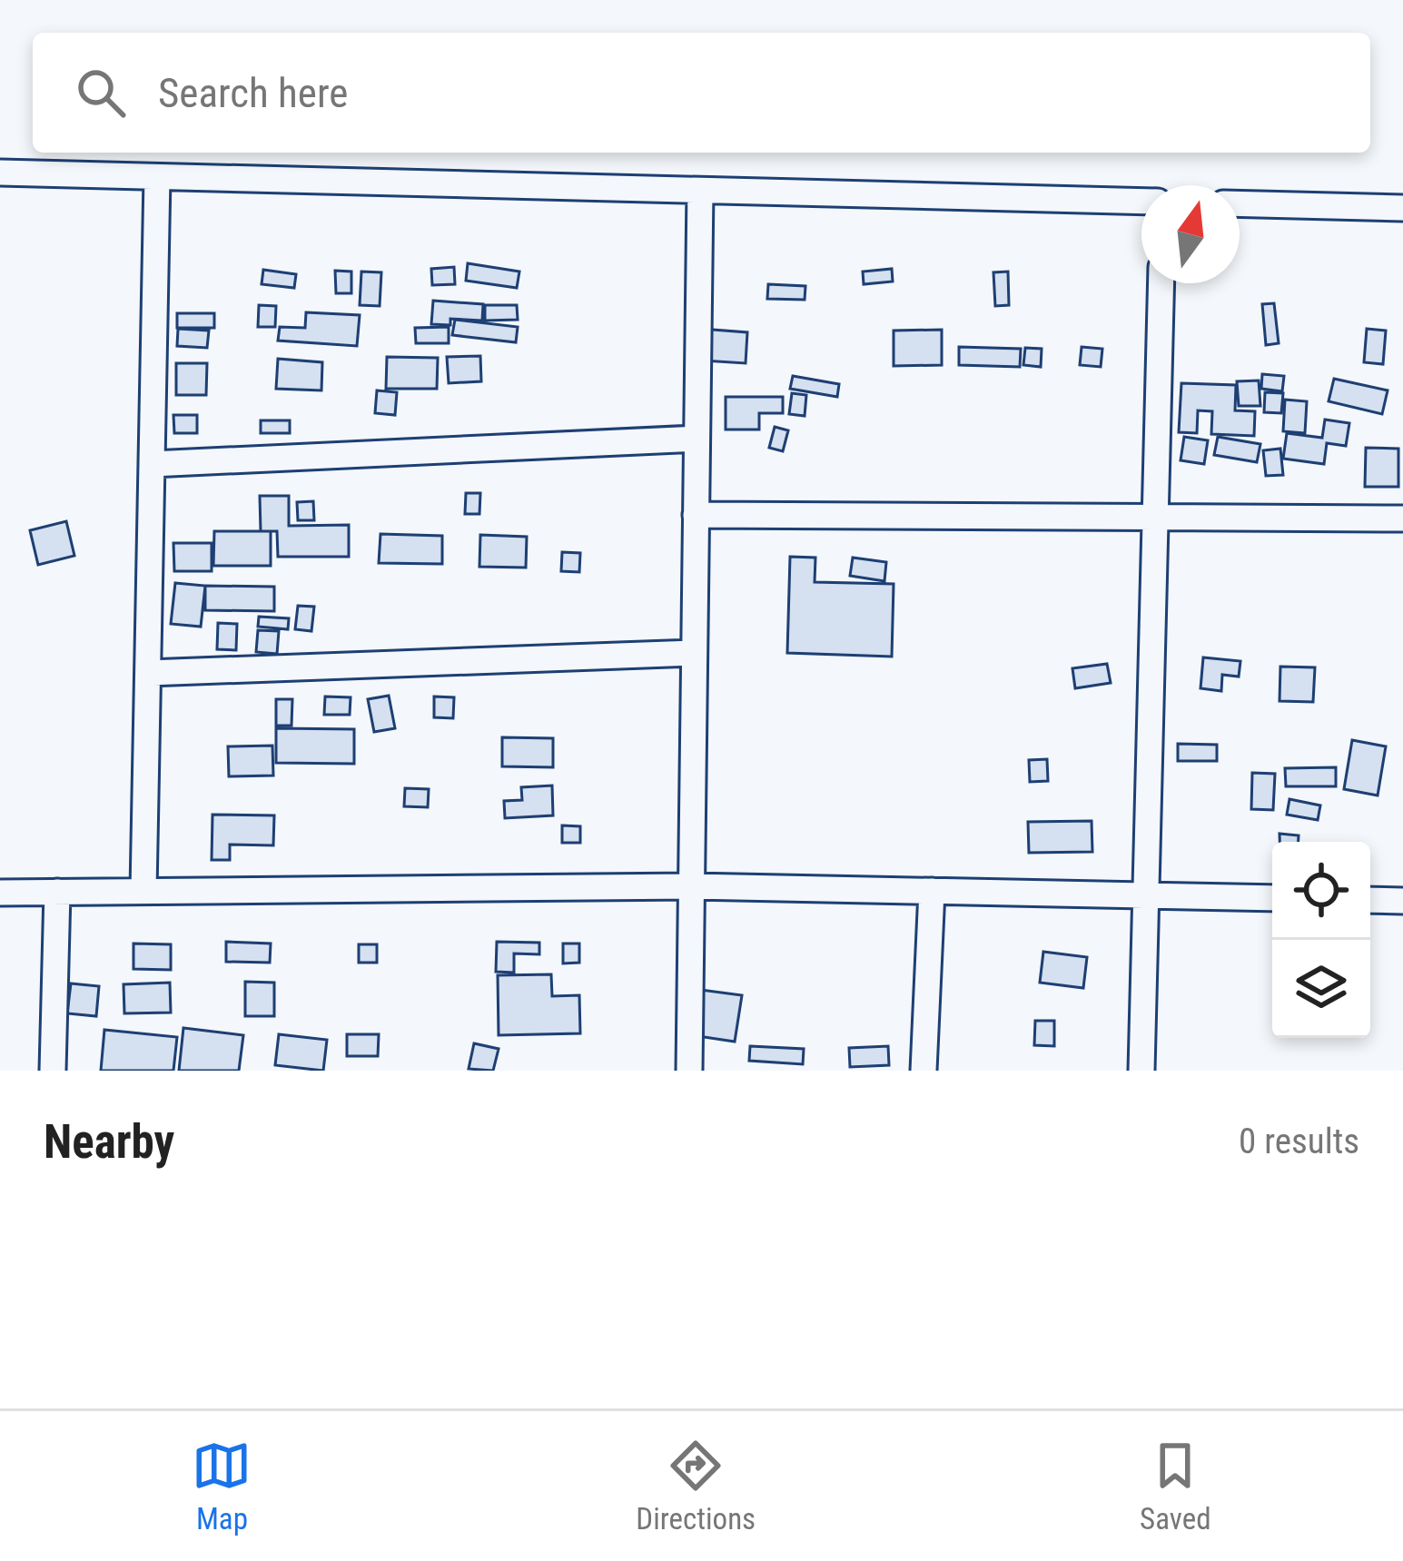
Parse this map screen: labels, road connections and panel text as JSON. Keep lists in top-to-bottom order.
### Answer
{
  "north": "top",
  "page": {
    "search": "Search here",
    "heading": ["Nearby", "0 results"],
    "nav": ["Map", "Directions", "Saved"]
  }
}
